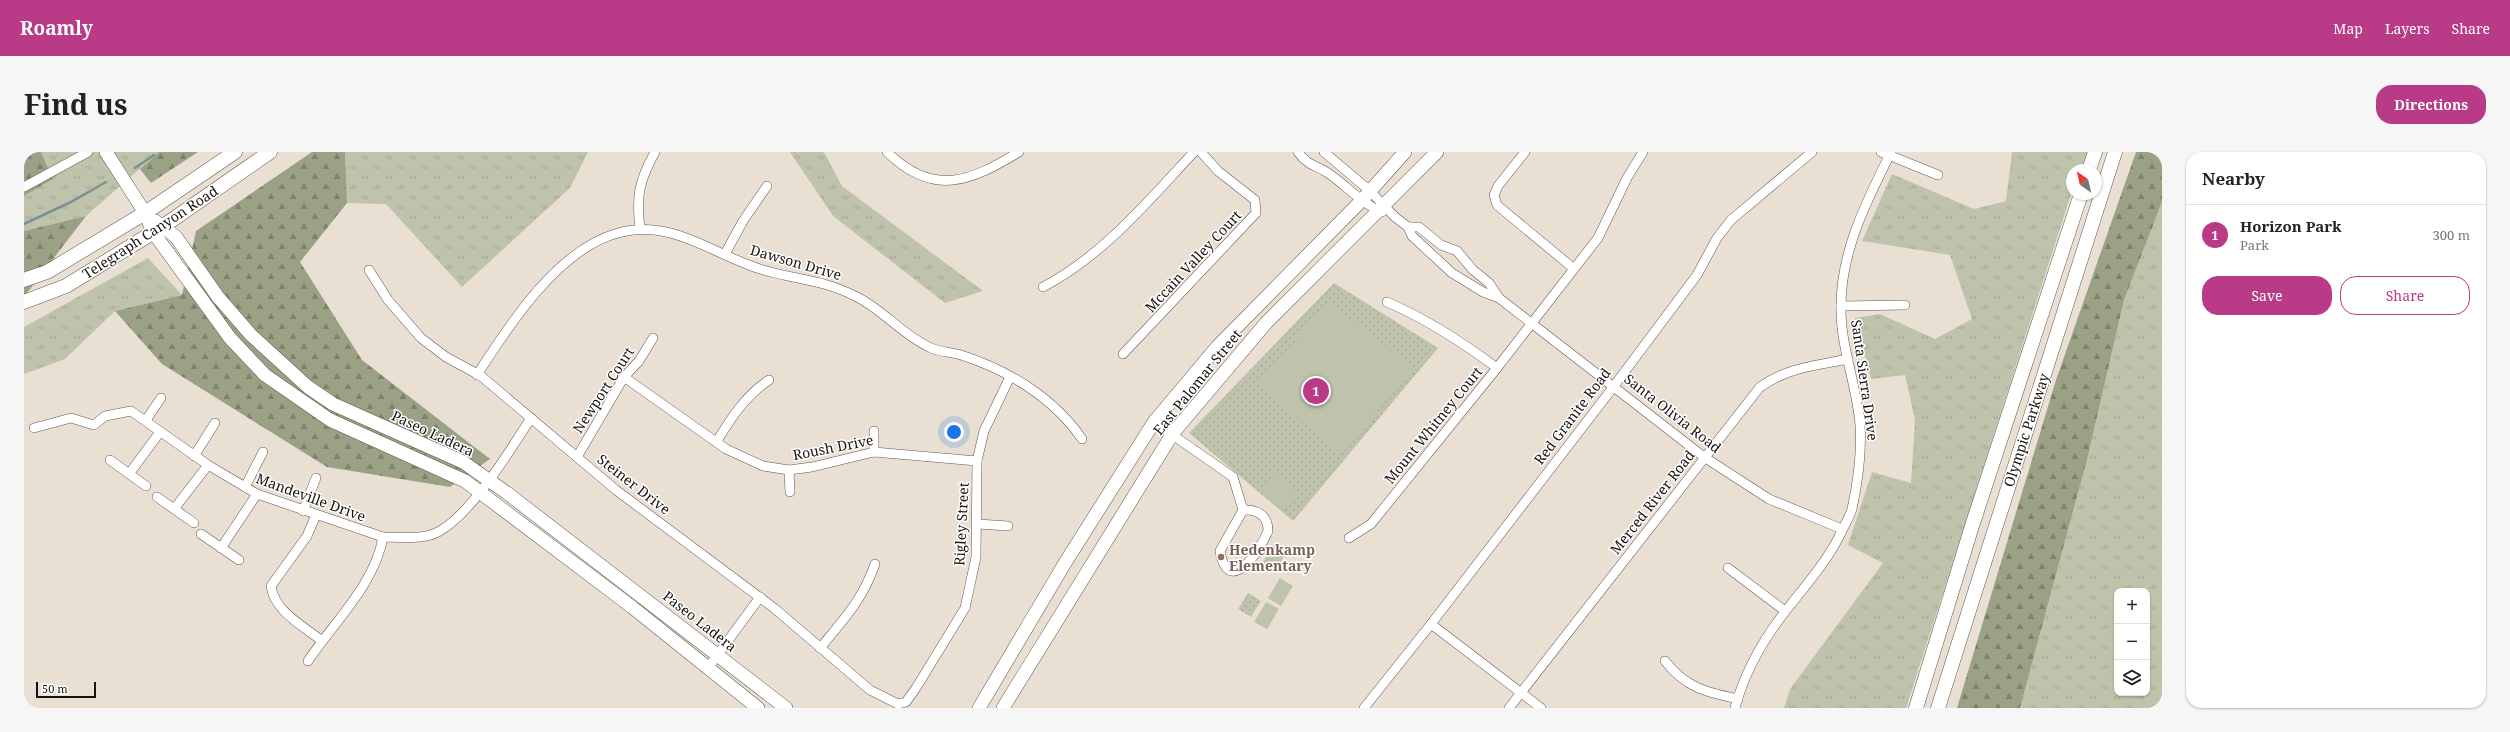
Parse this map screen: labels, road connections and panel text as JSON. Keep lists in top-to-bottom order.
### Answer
{
  "streets": {
    "main road": [
      "Telegraph Canyon Road",
      "East Palomar Street",
      "Olympic Parkway",
      "Paseo Ladera"
    ],
    "street": [
      "Mccain Valley Court",
      "Dawson Drive",
      "Santa Sierra Drive",
      "Newport Court",
      "Santa Olivia Road",
      "Red Granite Road",
      "Mount Whitney Court",
      "Roush Drive",
      "Steiner Drive",
      "Mandeville Drive",
      "Merced River Road",
      "Rigley Street"
    ]
  },
  "crossings": [
    ["Telegraph Canyon Road", "Paseo Ladera"],
    ["Dawson Drive", "Steiner Drive"],
    ["Dawson Drive", "Rigley Street"],
    ["Santa Sierra Drive", "Santa Olivia Road"],
    ["Santa Sierra Drive", "Merced River Road"],
    ["East Palomar Street", "Santa Olivia Road"],
    ["Newport Court", "Roush Drive"],
    ["Newport Court", "Steiner Drive"],
    ["Santa Olivia Road", "Red Granite Road"],
    ["Santa Olivia Road", "Mount Whitney Court"],
    ["Santa Olivia Road", "Merced River Road"],
    ["Paseo Ladera", "Mandeville Drive"],
    ["Roush Drive", "Rigley Street"],
    ["Steiner Drive", "Mandeville Drive"],
    ["Steiner Drive", "Rigley Street"]
  ],
  "places": ["Hedenkamp Elementary"],
  "scale_bar": "50 m",
  "north": "top left",
  "page": {
    "header": "Roamly",
    "nav": ["Map", "Layers", "Share"],
    "title": "Find us",
    "buttons": [
      "Directions",
      ["Save", "Share"]
    ],
    "heading": "Nearby",
    "list": [
      {
        "mark": "1",
        "name": "Horizon Park",
        "note": "Park",
        "value": "300 m"
      }
    ],
    "pins": "1",
    "map_buttons": ["+", "−"],
    "scale": "50 m"
  }
}
